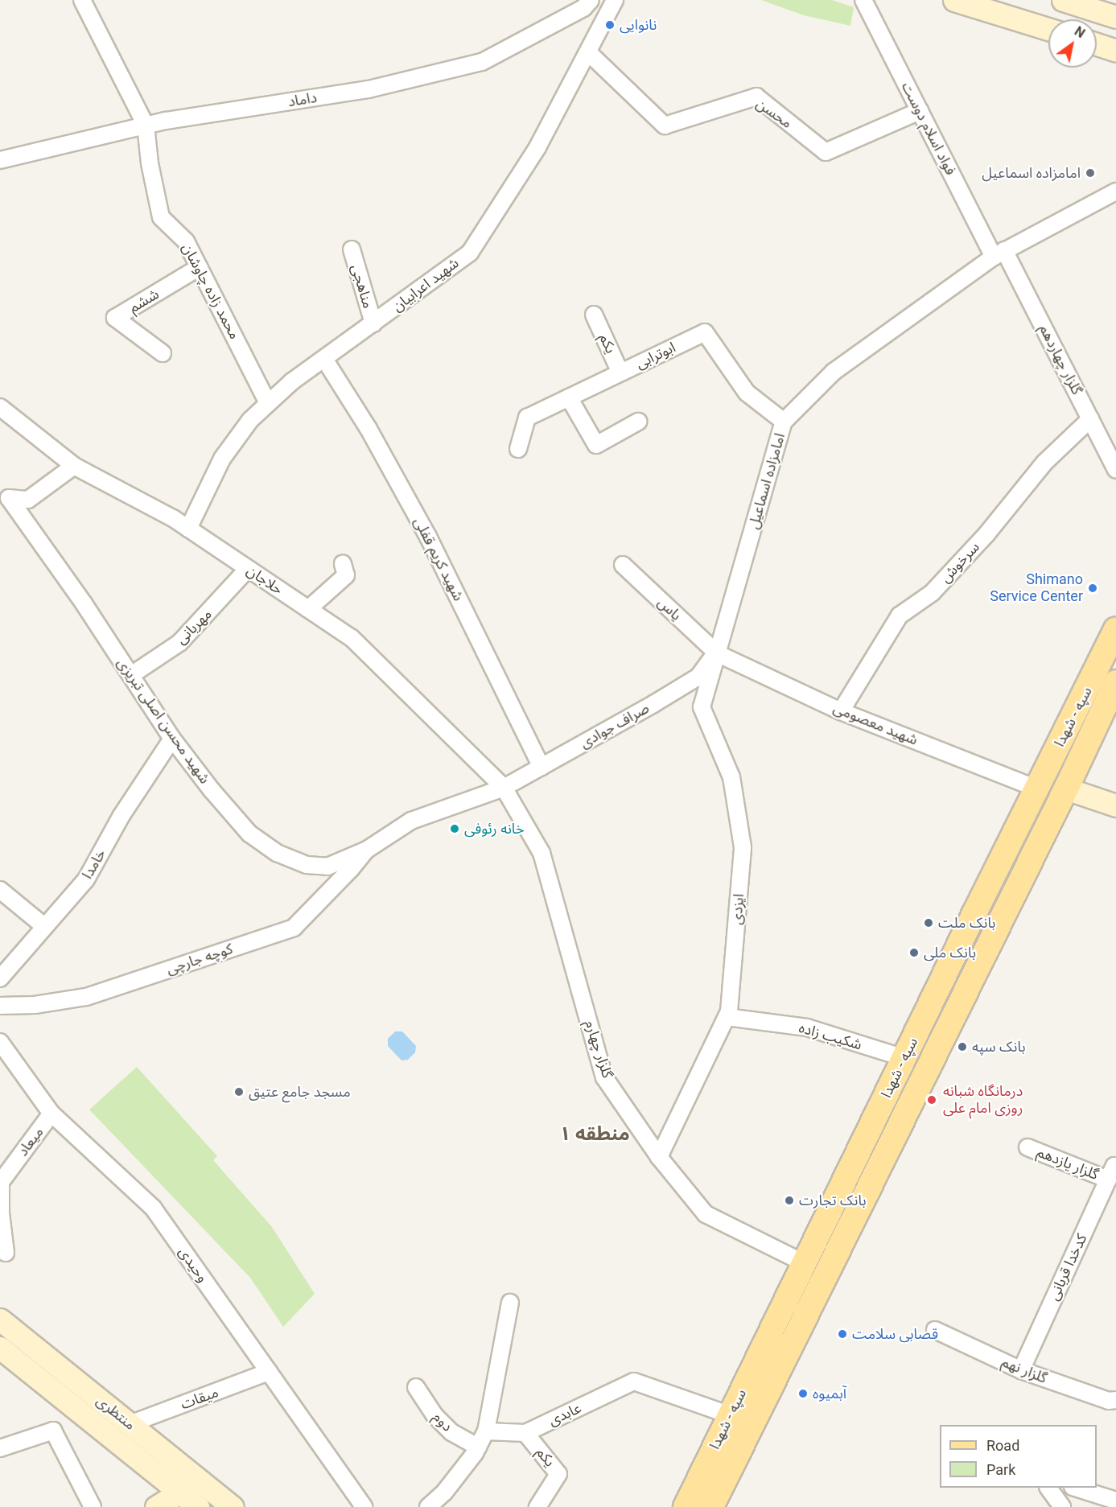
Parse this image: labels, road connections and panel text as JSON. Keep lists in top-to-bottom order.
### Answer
{
  "streets": {
    "main road": ["سپه - شهدا", "منتظری"],
    "street": [
      "داماد",
      "محسن",
      "فواد اسلام دوست",
      "شهید اعرابیان",
      "مناهجی",
      "محمد زاده چاوشان",
      "ششم",
      "یکم",
      "ابوترابی",
      "گلزار چهاردهم",
      "امامزاده اسماعیل",
      "شهید کریم قفلی",
      "سرخوش",
      "حلاجان",
      "یاس",
      "مهربانی",
      "شهید محسن اصلی تبریزی",
      "شهید معصومی",
      "صراف جوادی",
      "خامدا",
      "ایزدی",
      "کوچه جارچی",
      "شکیب زاده",
      "گلزار چهارم",
      "میعاد",
      "گلزار یازدهم",
      "وحیدی",
      "کدخدا قربانی",
      "گلزار نهم",
      "میقات",
      "عابدی",
      "دوم"
    ]
  },
  "crossings": [
    ["داماد", "محمد زاده چاوشان"],
    ["محسن", "فواد اسلام دوست"],
    ["محسن", "شهید اعرابیان"],
    ["فواد اسلام دوست", "گلزار چهاردهم"],
    ["فواد اسلام دوست", "امامزاده اسماعیل"],
    ["شهید اعرابیان", "مناهجی"],
    ["شهید اعرابیان", "محمد زاده چاوشان"],
    ["شهید اعرابیان", "شهید کریم قفلی"],
    ["شهید اعرابیان", "حلاجان"],
    ["محمد زاده چاوشان", "ششم"],
    ["یکم", "ابوترابی"],
    ["یکم", "عابدی"],
    ["ابوترابی", "امامزاده اسماعیل"],
    ["گلزار چهاردهم", "امامزاده اسماعیل"],
    ["گلزار چهاردهم", "سرخوش"],
    ["امامزاده اسماعیل", "یاس"],
    ["امامزاده اسماعیل", "شهید معصومی"],
    ["امامزاده اسماعیل", "صراف جوادی"],
    ["امامزاده اسماعیل", "ایزدی"],
    ["شهید کریم قفلی", "صراف جوادی"],
    ["سرخوش", "شهید معصومی"],
    ["حلاجان", "مهربانی"],
    ["حلاجان", "شهید محسن اصلی تبریزی"],
    ["حلاجان", "صراف جوادی"],
    ["حلاجان", "گلزار چهارم"],
    ["یاس", "شهید معصومی"],
    ["یاس", "صراف جوادی"],
    ["یاس", "ایزدی"],
    ["مهربانی", "شهید محسن اصلی تبریزی"],
    ["سپه - شهدا", "شهید معصومی"],
    ["سپه - شهدا", "شکیب زاده"],
    ["سپه - شهدا", "گلزار چهارم"],
    ["سپه - شهدا", "عابدی"],
    ["شهید محسن اصلی تبریزی", "صراف جوادی"],
    ["شهید محسن اصلی تبریزی", "خامدا"],
    ["شهید محسن اصلی تبریزی", "کوچه جارچی"],
    ["شهید معصومی", "صراف جوادی"],
    ["شهید معصومی", "ایزدی"],
    ["صراف جوادی", "ایزدی"],
    ["صراف جوادی", "کوچه جارچی"],
    ["صراف جوادی", "گلزار چهارم"],
    ["ایزدی", "شکیب زاده"],
    ["ایزدی", "گلزار چهارم"],
    ["میعاد", "وحیدی"],
    ["گلزار یازدهم", "کدخدا قربانی"],
    ["وحیدی", "میقات"],
    ["کدخدا قربانی", "گلزار نهم"],
    ["میقات", "منتظری"]
  ],
  "districts": ["منطقه ۱"],
  "places": [
    "نانوایی",
    "امامزاده اسماعیل",
    "Shimano Service Center",
    "خانه رئوفی",
    "بانک ملت",
    "بانک ملی",
    "بانک سپه",
    "مسجد جامع عتیق",
    "درمانگاه شبانه روزی امام علی",
    "بانک تجارت",
    "قصابی سلامت",
    "آبمیوه"
  ],
  "legend": ["Road", "Park"],
  "north": "top right"
}
